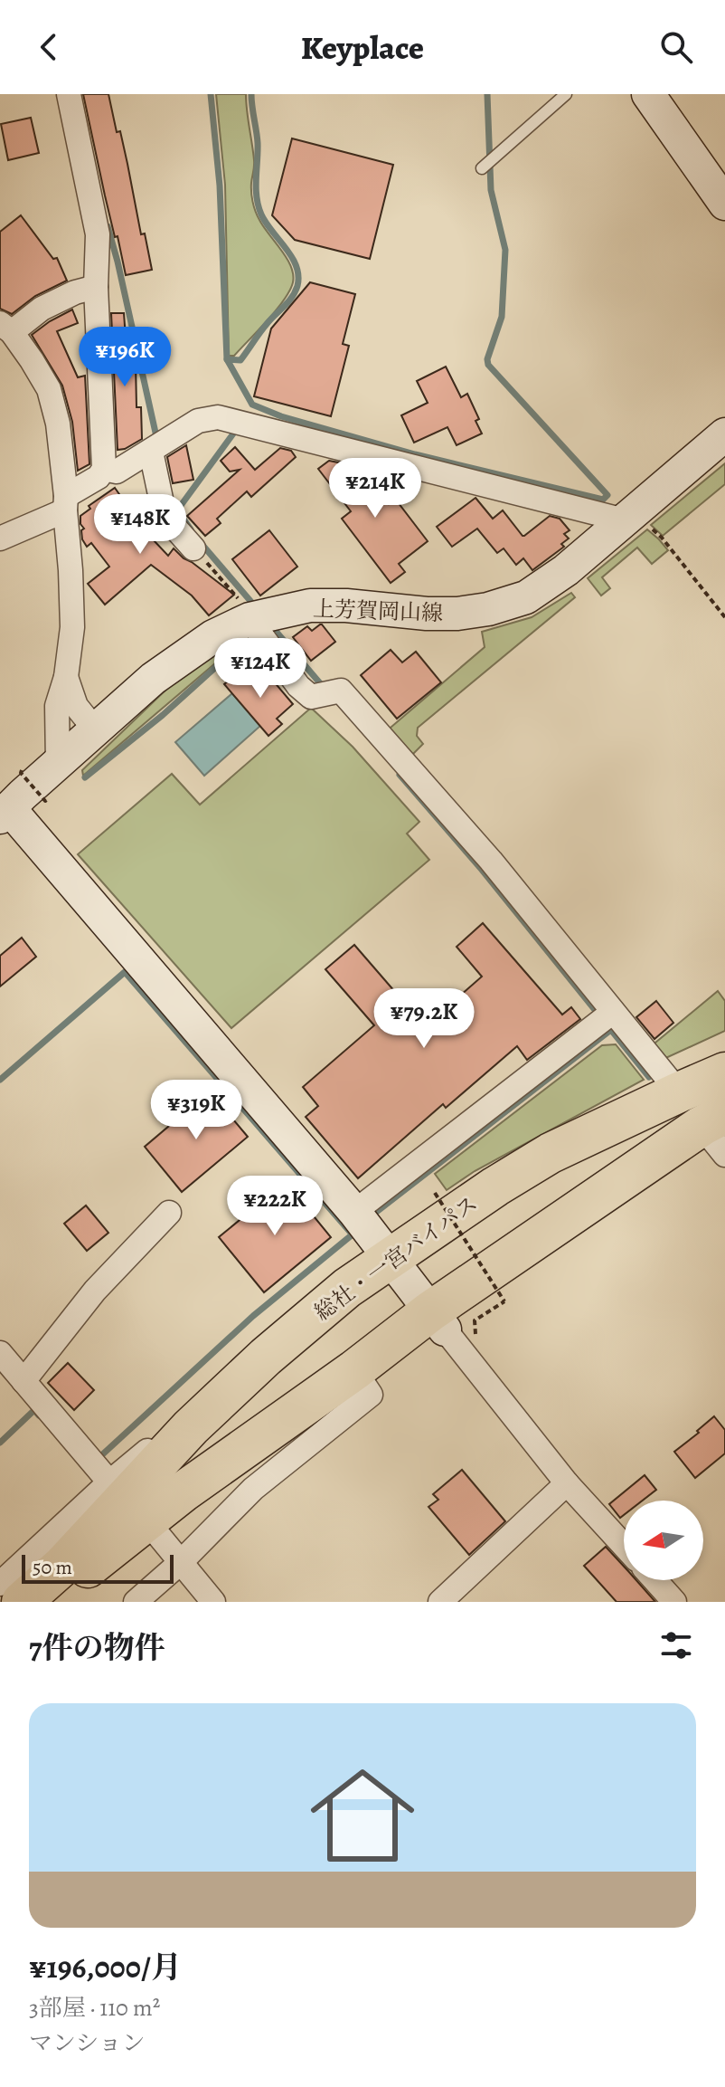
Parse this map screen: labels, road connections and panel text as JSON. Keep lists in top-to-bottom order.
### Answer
{
  "streets": {
    "highway": ["総社・一宮バイパス"],
    "main road": ["上芳賀岡山線"]
  },
  "scale_bar": "50 m",
  "north": "left",
  "page": {
    "header": "Keyplace",
    "price": [
      "¥196K",
      "¥214K",
      "¥148K",
      "¥124K",
      "¥79.2K",
      "¥319K",
      "¥222K"
    ],
    "scale": "50 m",
    "heading": "7件の物件",
    "list": [
      {
        "name": "¥196,000/月",
        "note": "3部屋 · 110 m² · マンション"
      }
    ]
  }
}
